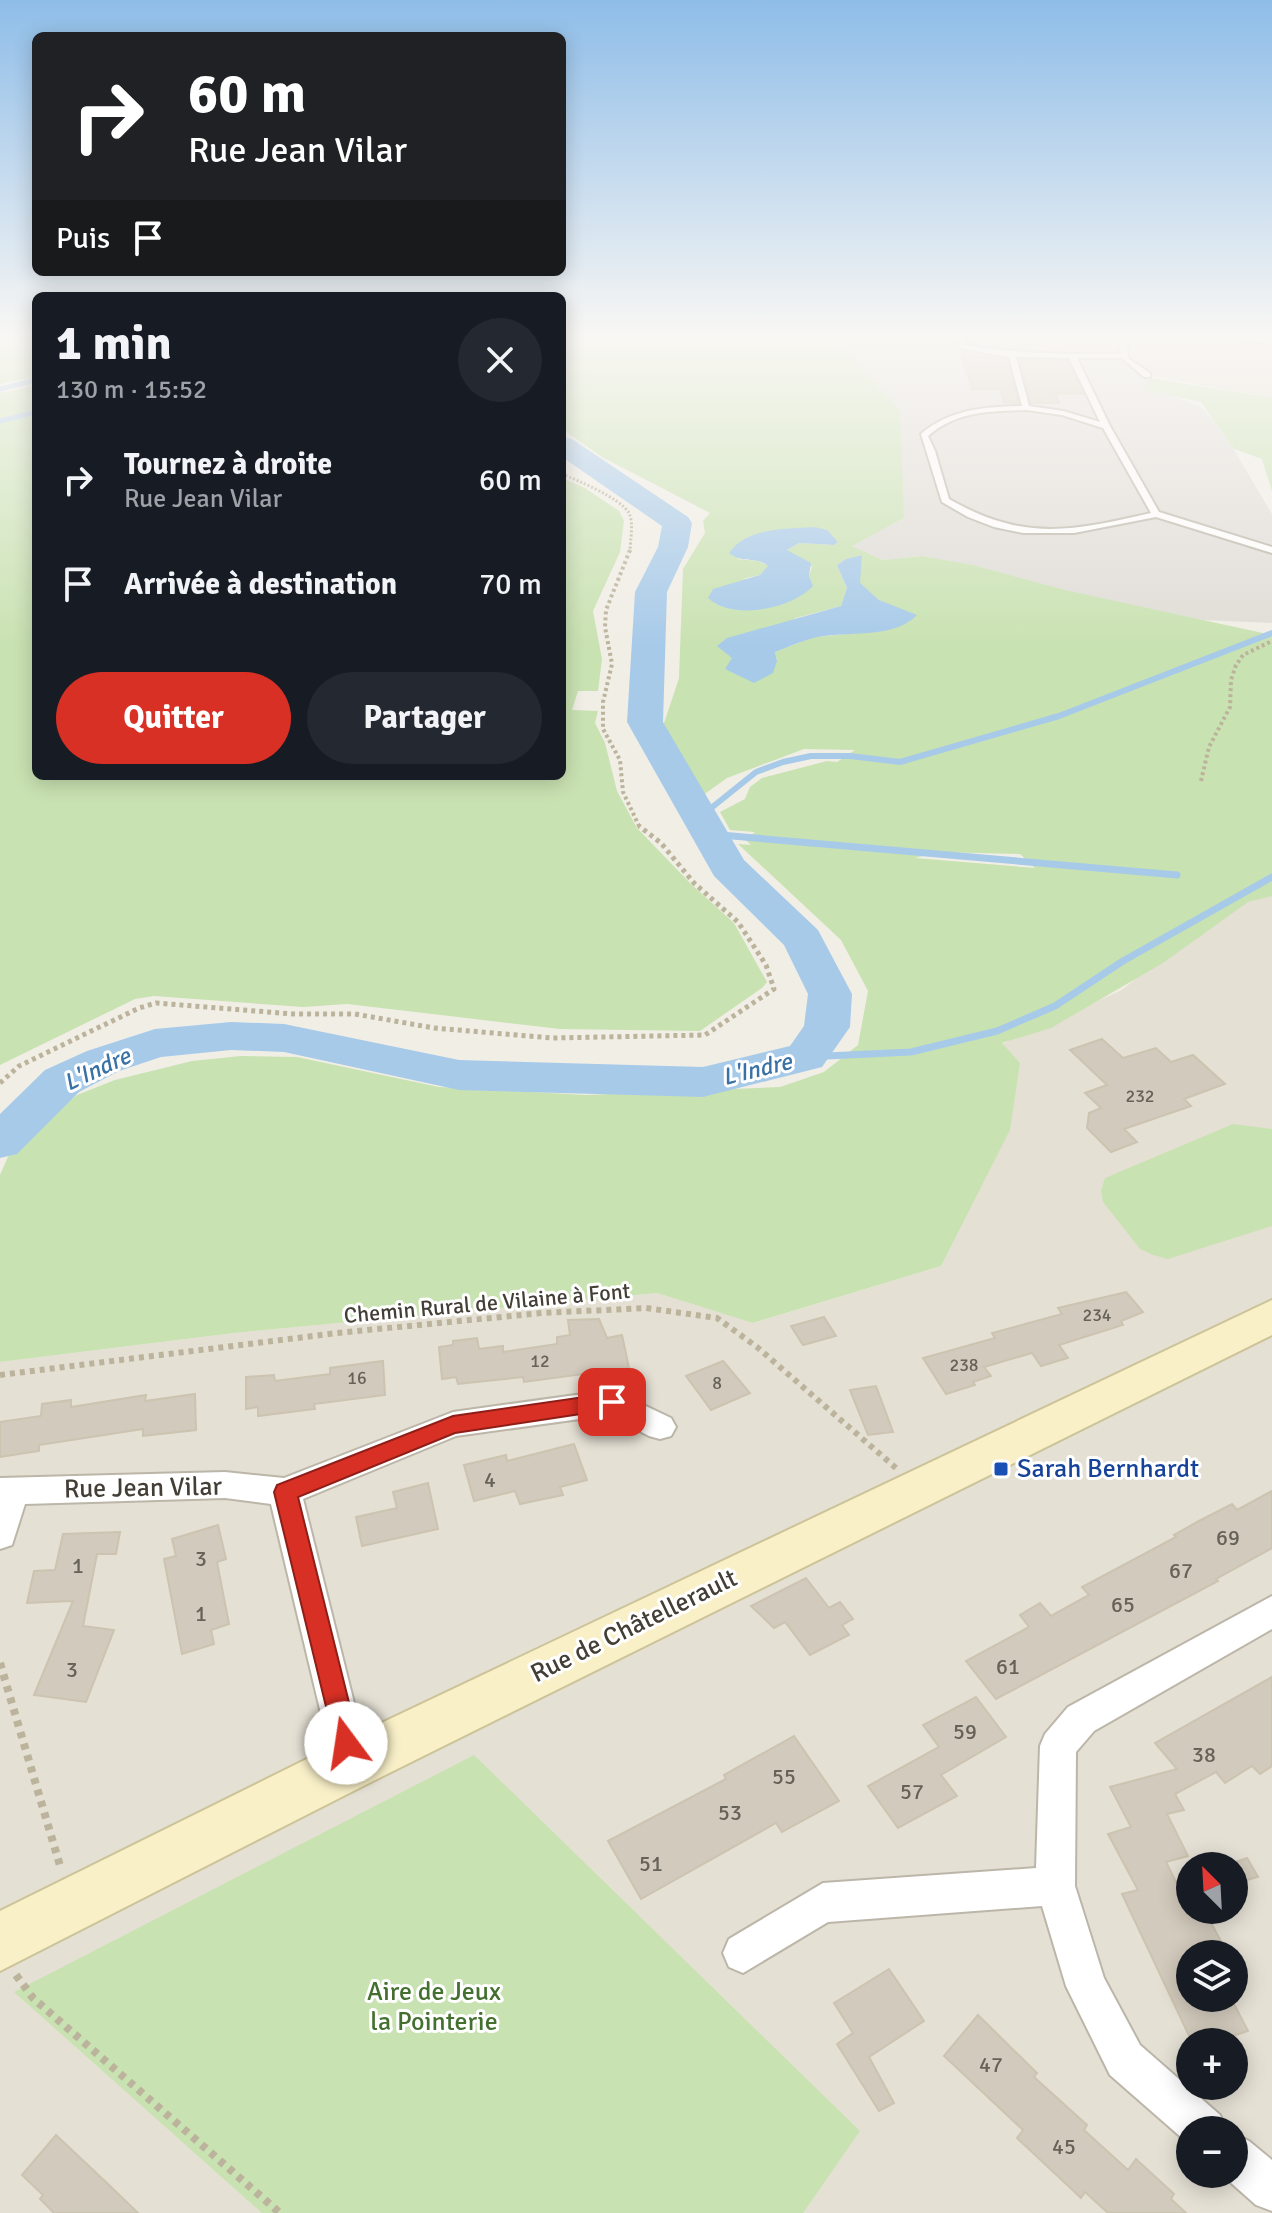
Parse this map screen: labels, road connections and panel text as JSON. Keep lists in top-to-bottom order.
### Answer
{
  "streets": {
    "main road": ["Rue de Châtellerault"],
    "street": ["Rue Jean Vilar"],
    "path": ["Chemin Rural de Vilaine à Font"]
  },
  "crossings": [
    ["Chemin Rural de Vilaine à Font", "Rue de Châtellerault"]
  ],
  "water": ["L'Indre"],
  "parks": ["Aire de Jeux la Pointerie"],
  "places": {
    "transit": ["Sarah Bernhardt"]
  },
  "house_numbers": [
    "232",
    "234",
    "12",
    "238",
    "16",
    "8",
    "4",
    "69",
    "3",
    "1",
    "67",
    "65",
    "1",
    "61",
    "3",
    "59",
    "38",
    "55",
    "57",
    "53",
    "51",
    "47",
    "45"
  ],
  "north": "top left",
  "page": {
    "turn": ["60 m", "Rue Jean Vilar"],
    "then": "Puis",
    "heading": ["1 min", "130 m · 15:52"],
    "list": [
      {
        "name": "Tournez à droite",
        "note": "Rue Jean Vilar",
        "value": "60 m"
      },
      {
        "name": "Arrivée à destination",
        "value": "70 m"
      }
    ],
    "buttons": ["Quitter", "Partager"],
    "map_buttons": ["+", "−"]
  }
}
